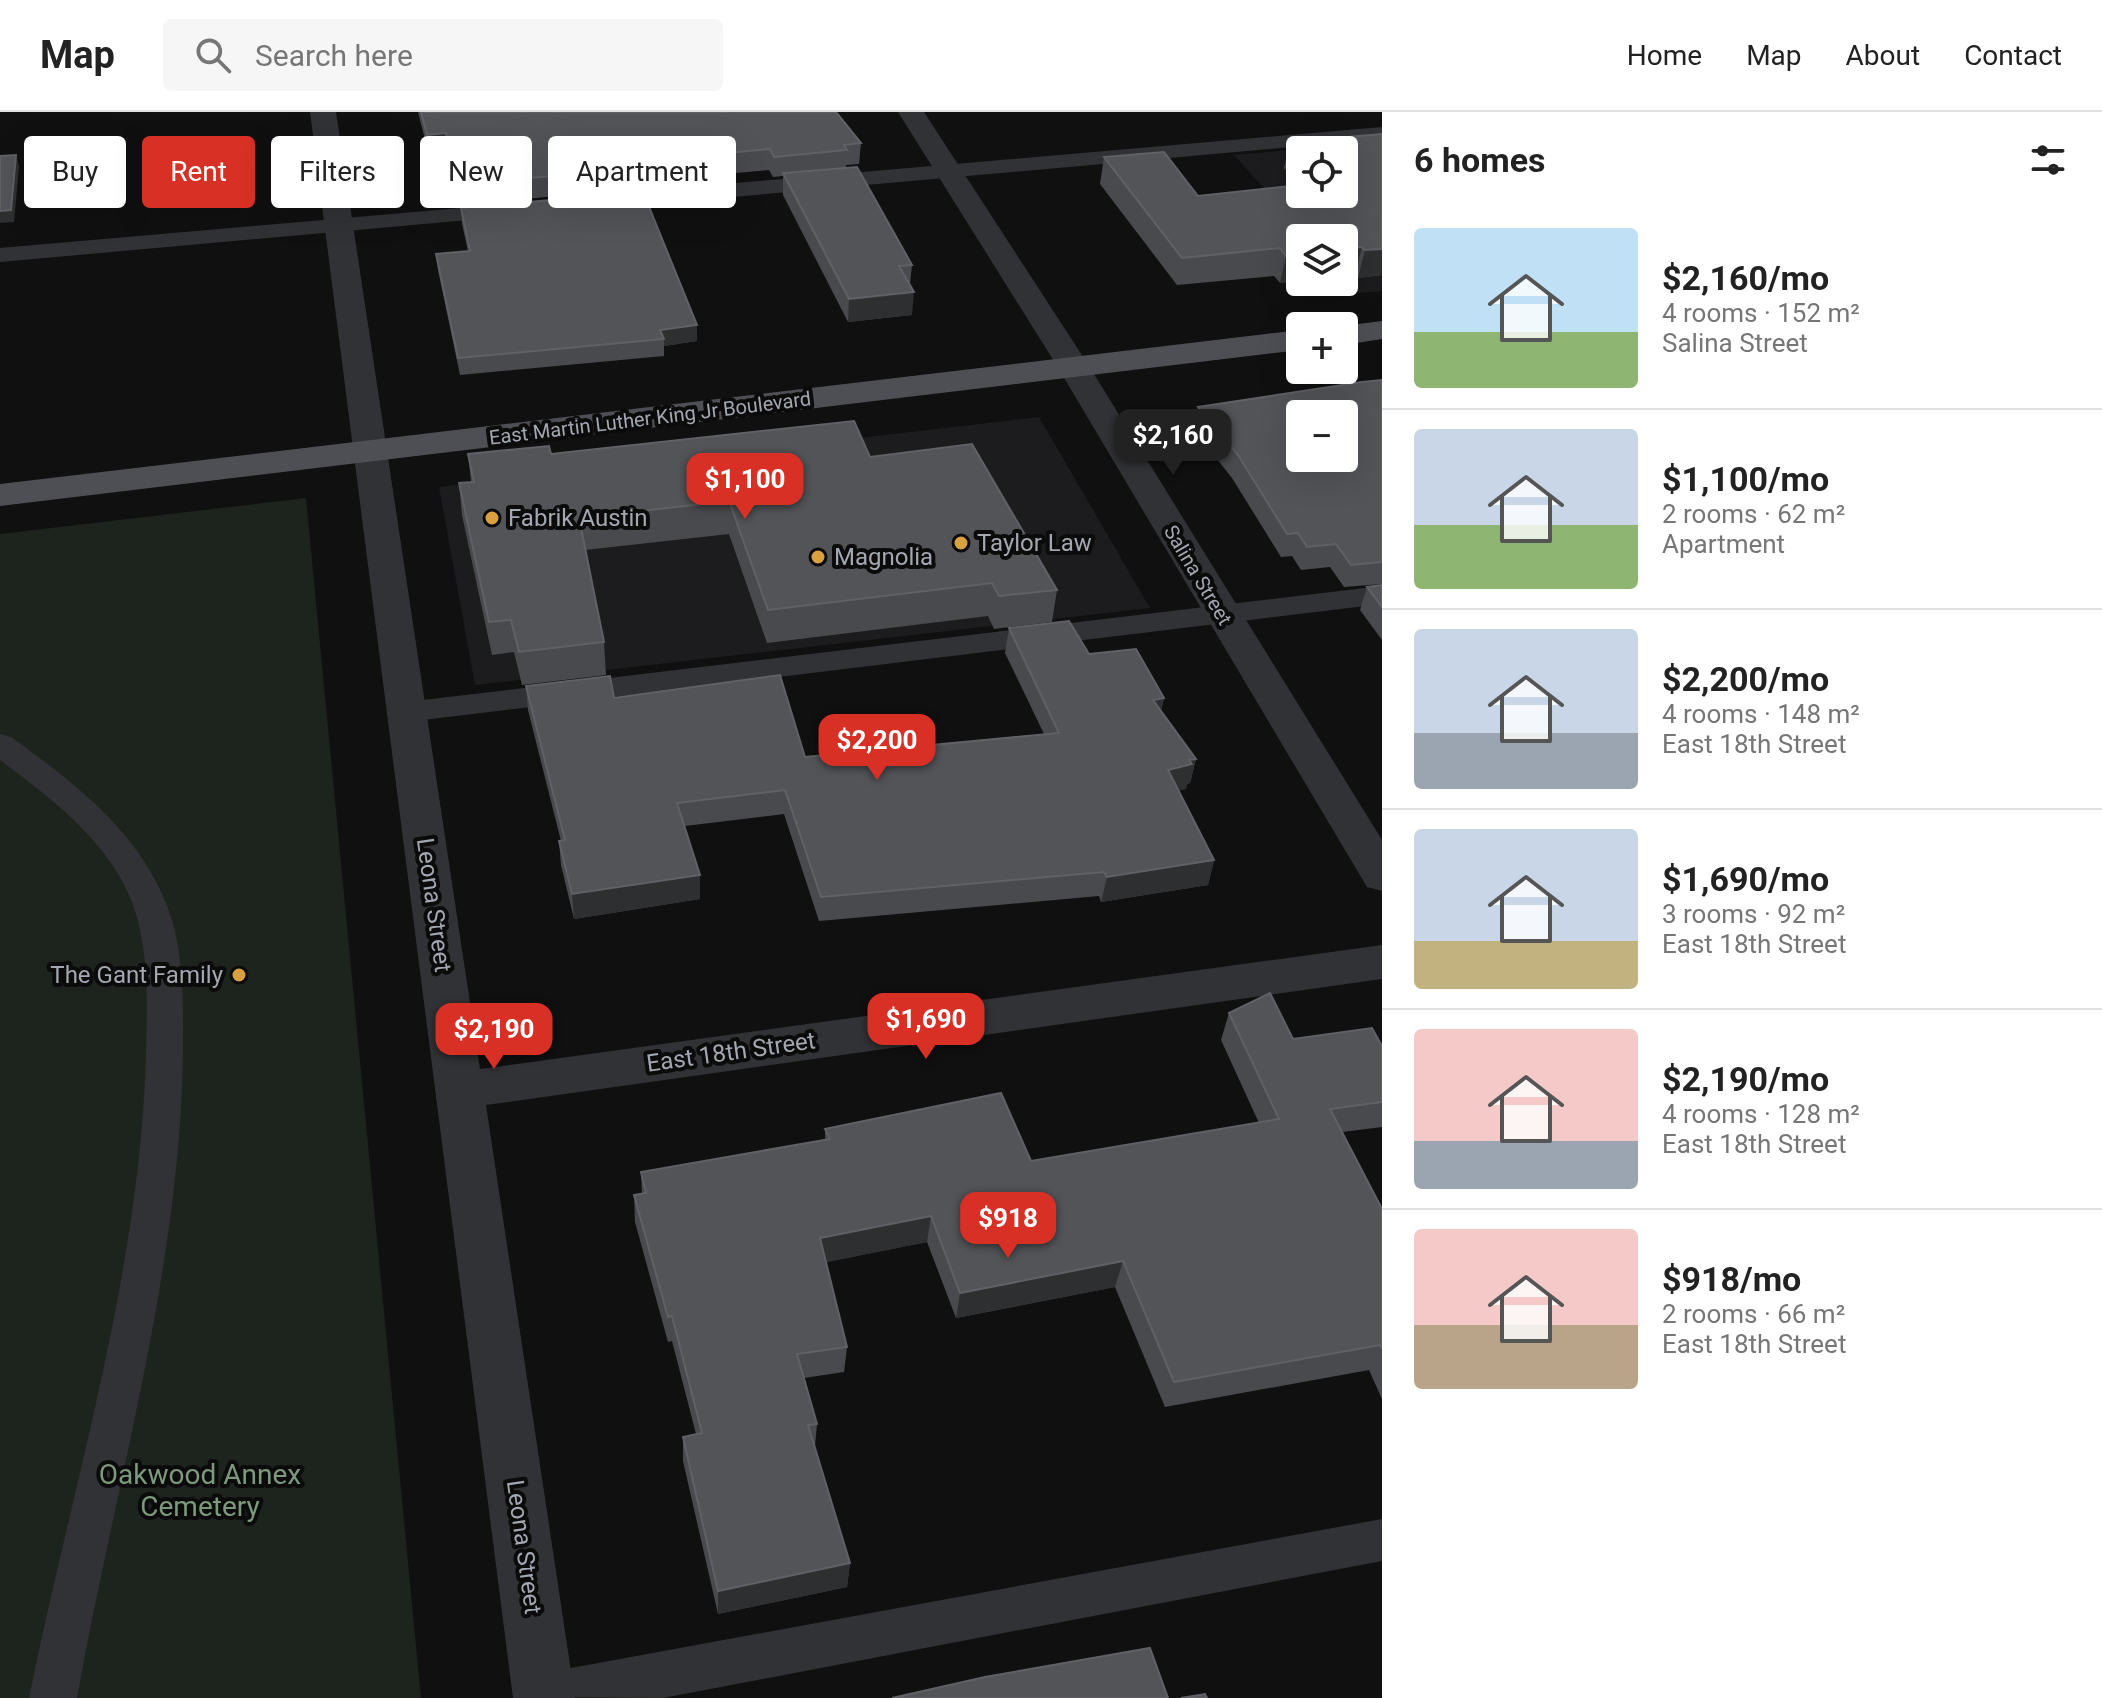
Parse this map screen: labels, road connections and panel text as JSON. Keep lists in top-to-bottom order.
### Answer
{
  "streets": {
    "main road": ["East Martin Luther King Jr Boulevard"],
    "street": ["Salina Street", "Leona Street", "East 18th Street"]
  },
  "crossings": [
    ["East Martin Luther King Jr Boulevard", "Salina Street"],
    ["East Martin Luther King Jr Boulevard", "Leona Street"],
    ["Leona Street", "East 18th Street"]
  ],
  "parks": ["Oakwood Annex Cemetery"],
  "places": [
    "Fabrik Austin",
    "Taylor Law",
    "Magnolia",
    "The Gant Family"
  ],
  "page": {
    "header": "Map",
    "search": "Search here",
    "nav": [
      "Home",
      "Map",
      "About",
      "Contact"
    ],
    "heading": "6 homes",
    "map_buttons": ["+", "−"],
    "chip": [
      "Buy",
      "Rent",
      "Filters",
      "New",
      "Apartment"
    ],
    "list": [
      {
        "name": "$2,160/mo",
        "note": "4 rooms · 152 m² · Salina Street"
      },
      {
        "name": "$1,100/mo",
        "note": "2 rooms · 62 m² · Apartment"
      },
      {
        "name": "$2,200/mo",
        "note": "4 rooms · 148 m² · East 18th Street"
      },
      {
        "name": "$1,690/mo",
        "note": "3 rooms · 92 m² · East 18th Street"
      },
      {
        "name": "$2,190/mo",
        "note": "4 rooms · 128 m² · East 18th Street"
      },
      {
        "name": "$918/mo",
        "note": "2 rooms · 66 m² · East 18th Street"
      }
    ],
    "price": [
      "$2,160",
      "$1,100",
      "$2,200",
      "$1,690",
      "$2,190",
      "$918"
    ]
  }
}
